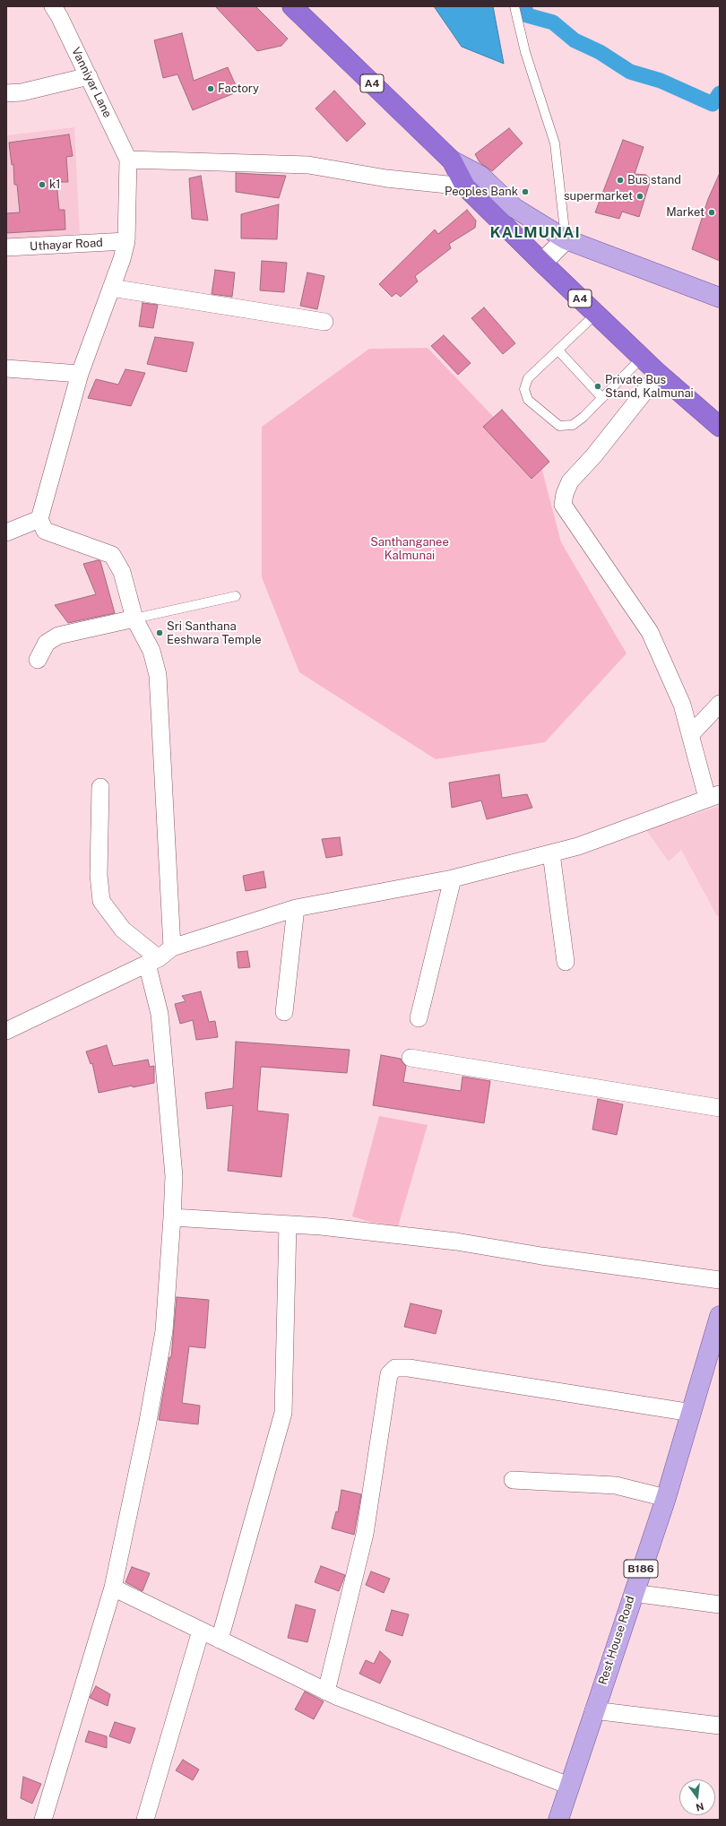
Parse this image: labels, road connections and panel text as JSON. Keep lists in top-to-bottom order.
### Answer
{
  "streets": {
    "highway": ["A4"],
    "main road": ["B186", "Rest House Road"],
    "street": ["Vanniyar Lane", "Uthayar Road"]
  },
  "districts": ["KALMUNAI"],
  "parks": ["Santhanganee Kalmunai"],
  "places": [
    "Factory",
    "Bus stand",
    "k1",
    "Peoples Bank",
    "supermarket",
    "Market",
    "Private Bus Stand, Kalmunai",
    "Sri Santhana Eeshwara Temple"
  ],
  "north": "bottom"
}
